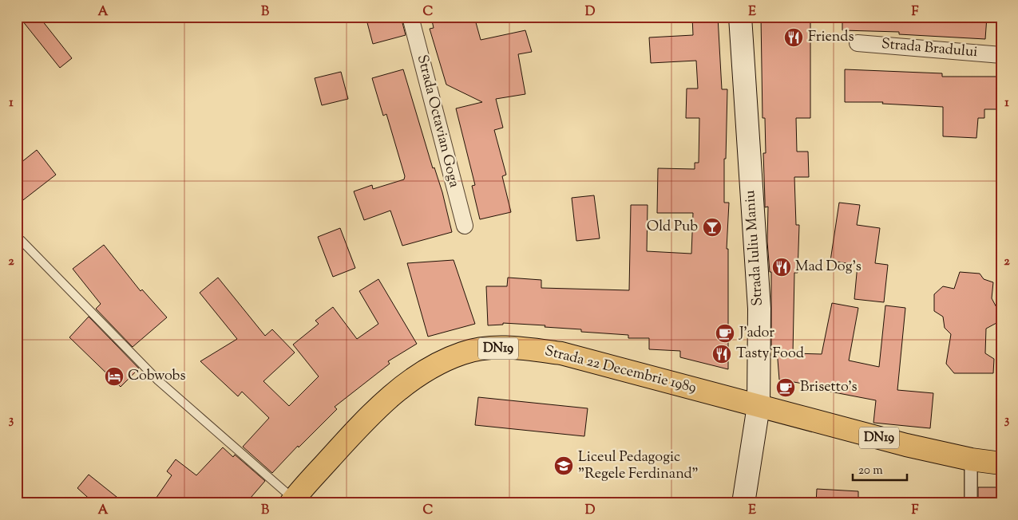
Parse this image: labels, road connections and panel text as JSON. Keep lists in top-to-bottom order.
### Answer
{
  "streets": {
    "main road": ["Strada Iuliu Maniu", "DN19", "Strada 22 Decembrie 1989"],
    "street": ["Strada Bradului", "Strada Octavian Goga"]
  },
  "crossings": [
    ["Strada Iuliu Maniu", "Strada 22 Decembrie 1989"]
  ],
  "places": {
    "restaurant": ["Friends", "Mad Dog's", "Tasty Food"],
    "bar": ["Old Pub"],
    "cafe": ["J'ador", "Brisetto's"],
    "hotel": ["Cobwobs"],
    "school or university": ["Liceul Pedagogic \"Regele Ferdinand\""]
  },
  "scale_bar": "20 m",
  "grid": {
    "columns": [
      "A",
      "B",
      "C",
      "D",
      "E",
      "F"
    ],
    "rows": ["1", "2", "3"]
  }
}
